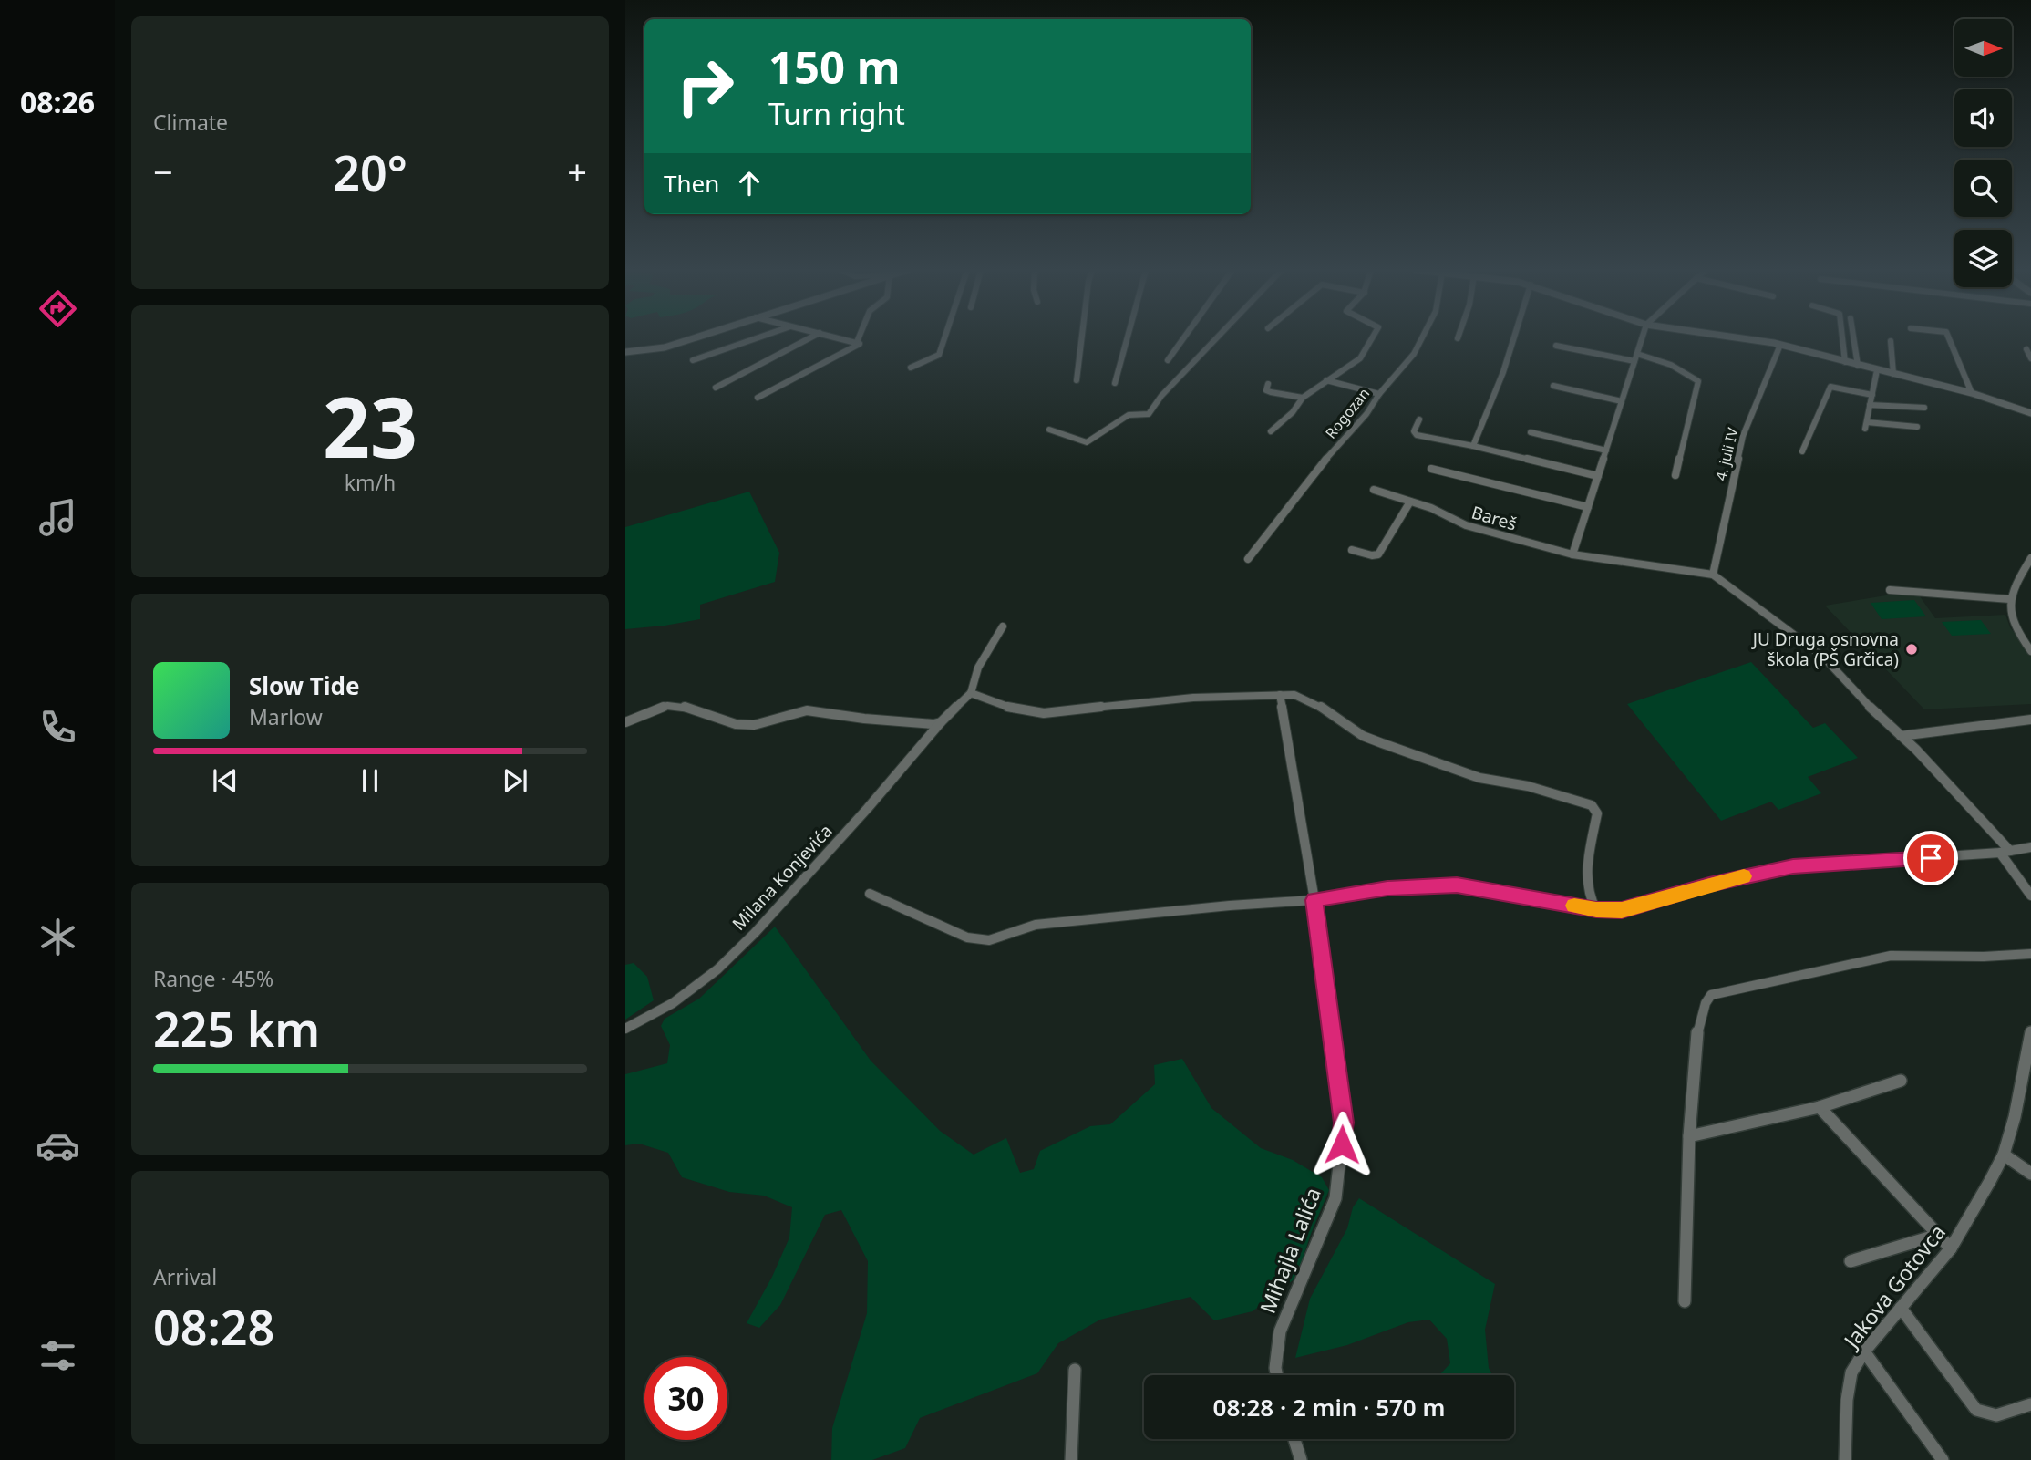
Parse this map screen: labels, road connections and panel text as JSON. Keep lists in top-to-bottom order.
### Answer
{
  "streets": {
    "street": [
      "Rogozan",
      "4. juli IV",
      "Bareš",
      "Milana Konjevića",
      "Mihajla Lalića",
      "Jakova Gotovca"
    ]
  },
  "crossings": [
    ["4. juli IV", "Bareš"]
  ],
  "places": ["JU Druga osnovna škola (PŠ Grčica)"],
  "north": "right",
  "page": {
    "tabs": "08:26",
    "tile": [
      "Climate",
      ["23", "km/h"],
      ["Range · 45%", "225 km"],
      ["Arrival", "08:28"]
    ],
    "turn": ["150 m", "Turn right"],
    "heat": ["−", "20°", "+"],
    "then": "Then",
    "song": ["Slow Tide", "Marlow"],
    "limit": "30",
    "trip": "08:28 · 2 min · 570 m"
  }
}
